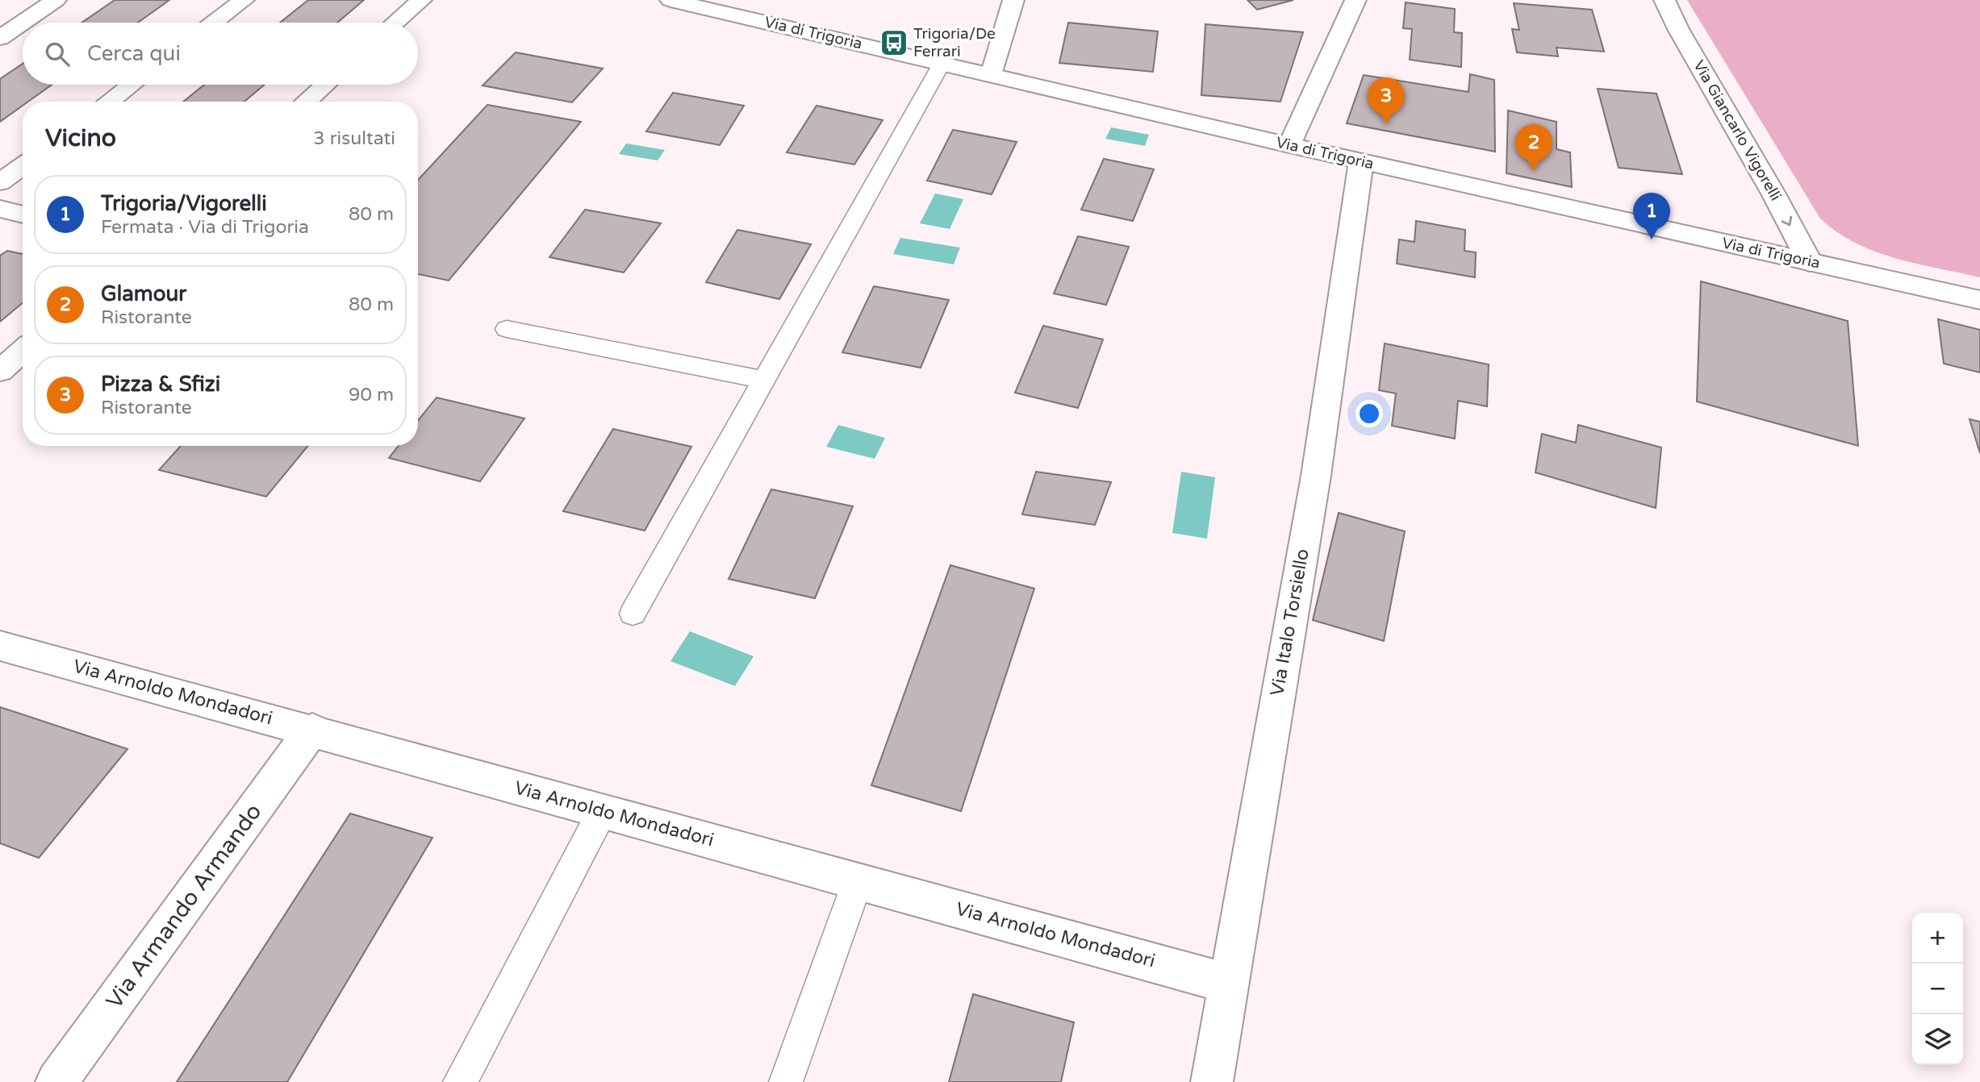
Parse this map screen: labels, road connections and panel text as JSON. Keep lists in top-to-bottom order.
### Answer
{
  "streets": {
    "street": [
      "Via di Trigoria",
      "Via Giancarlo Vigorelli",
      "Via Italo Torsiello",
      "Via Arnoldo Mondadori",
      "Via Armando Armando"
    ]
  },
  "crossings": [
    ["Via di Trigoria", "Via Giancarlo Vigorelli"],
    ["Via di Trigoria", "Via Italo Torsiello"],
    ["Via Italo Torsiello", "Via Arnoldo Mondadori"],
    ["Via Arnoldo Mondadori", "Via Armando Armando"]
  ],
  "one_way": ["Via Giancarlo Vigorelli"],
  "places": {
    "bus stop": ["Trigoria/De Ferrari"]
  },
  "page": {
    "search": "Cerca qui",
    "pins": ["3", "2", "1"],
    "heading": ["Vicino", "3 risultati"],
    "list": [
      {
        "mark": "1",
        "name": "Trigoria/Vigorelli",
        "note": "Fermata · Via di Trigoria",
        "value": "80 m"
      },
      {
        "mark": "2",
        "name": "Glamour",
        "note": "Ristorante",
        "value": "80 m"
      },
      {
        "mark": "3",
        "name": "Pizza & Sfizi",
        "note": "Ristorante",
        "value": "90 m"
      }
    ],
    "map_buttons": ["+", "−"]
  }
}
